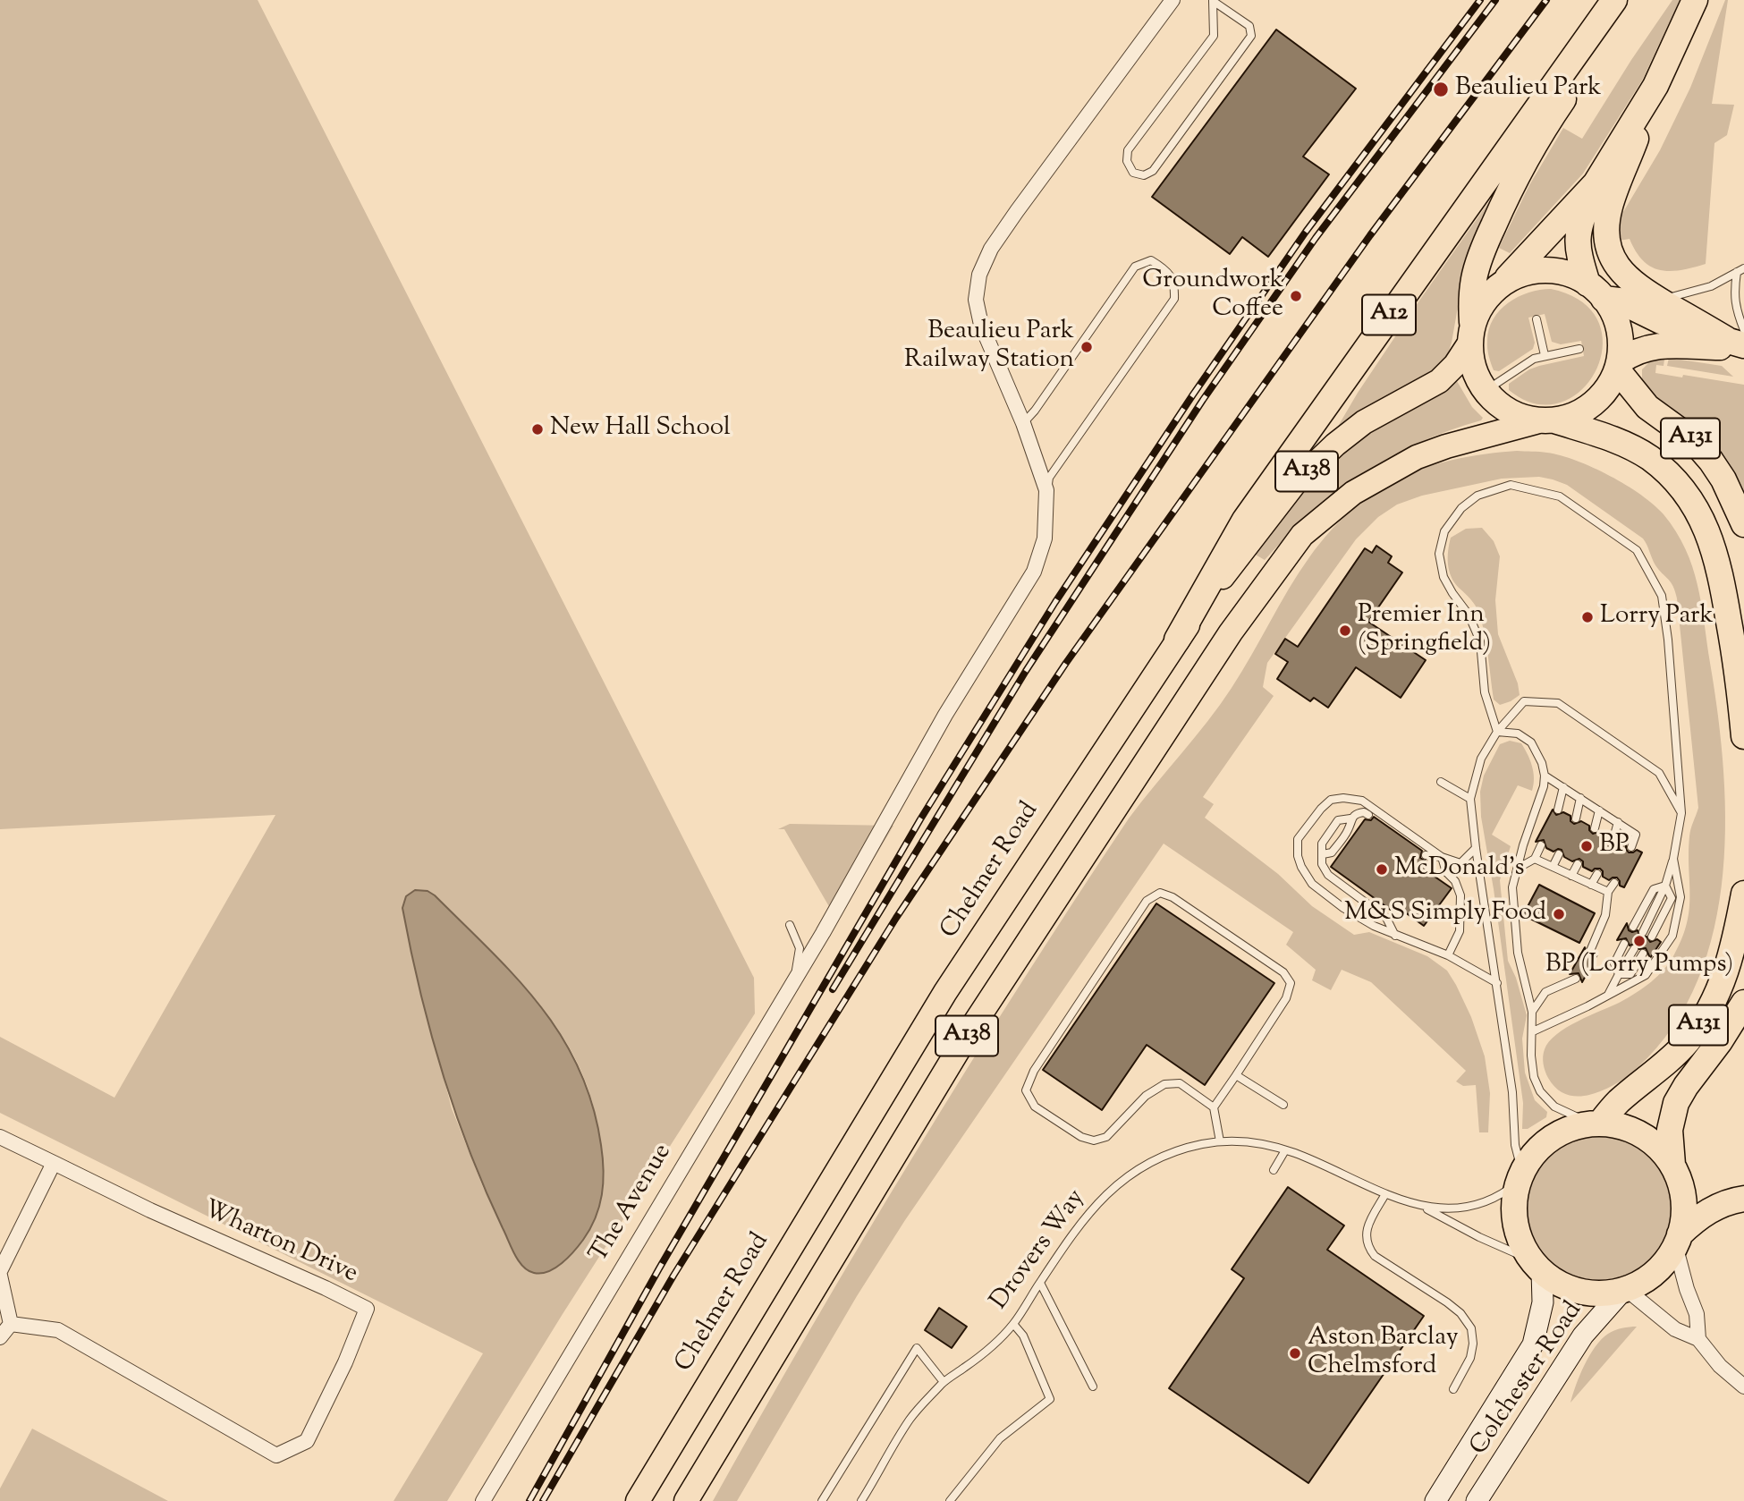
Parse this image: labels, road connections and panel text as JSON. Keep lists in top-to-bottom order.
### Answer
{
  "streets": {
    "highway": ["A12", "A131"],
    "main road": ["A138", "Chelmer Road", "Colchester Road"],
    "street": ["The Avenue", "Wharton Drive"],
    "lane": ["Drovers Way"]
  },
  "crossings": [
    ["A12", "Chelmer Road"],
    ["A131", "A138"],
    ["A131", "Chelmer Road"],
    ["A131", "Drovers Way"],
    ["A131", "Colchester Road"],
    ["A138", "Chelmer Road"],
    ["Drovers Way", "Colchester Road"]
  ],
  "places": [
    "Beaulieu Park",
    "Groundwork Coffee",
    "Beaulieu Park Railway Station",
    "New Hall School",
    "Lorry Park",
    "Premier Inn (Springfield)",
    "BP",
    "McDonald's",
    "M&S Simply Food",
    "BP (Lorry Pumps)",
    "Aston Barclay Chelmsford"
  ]
}
